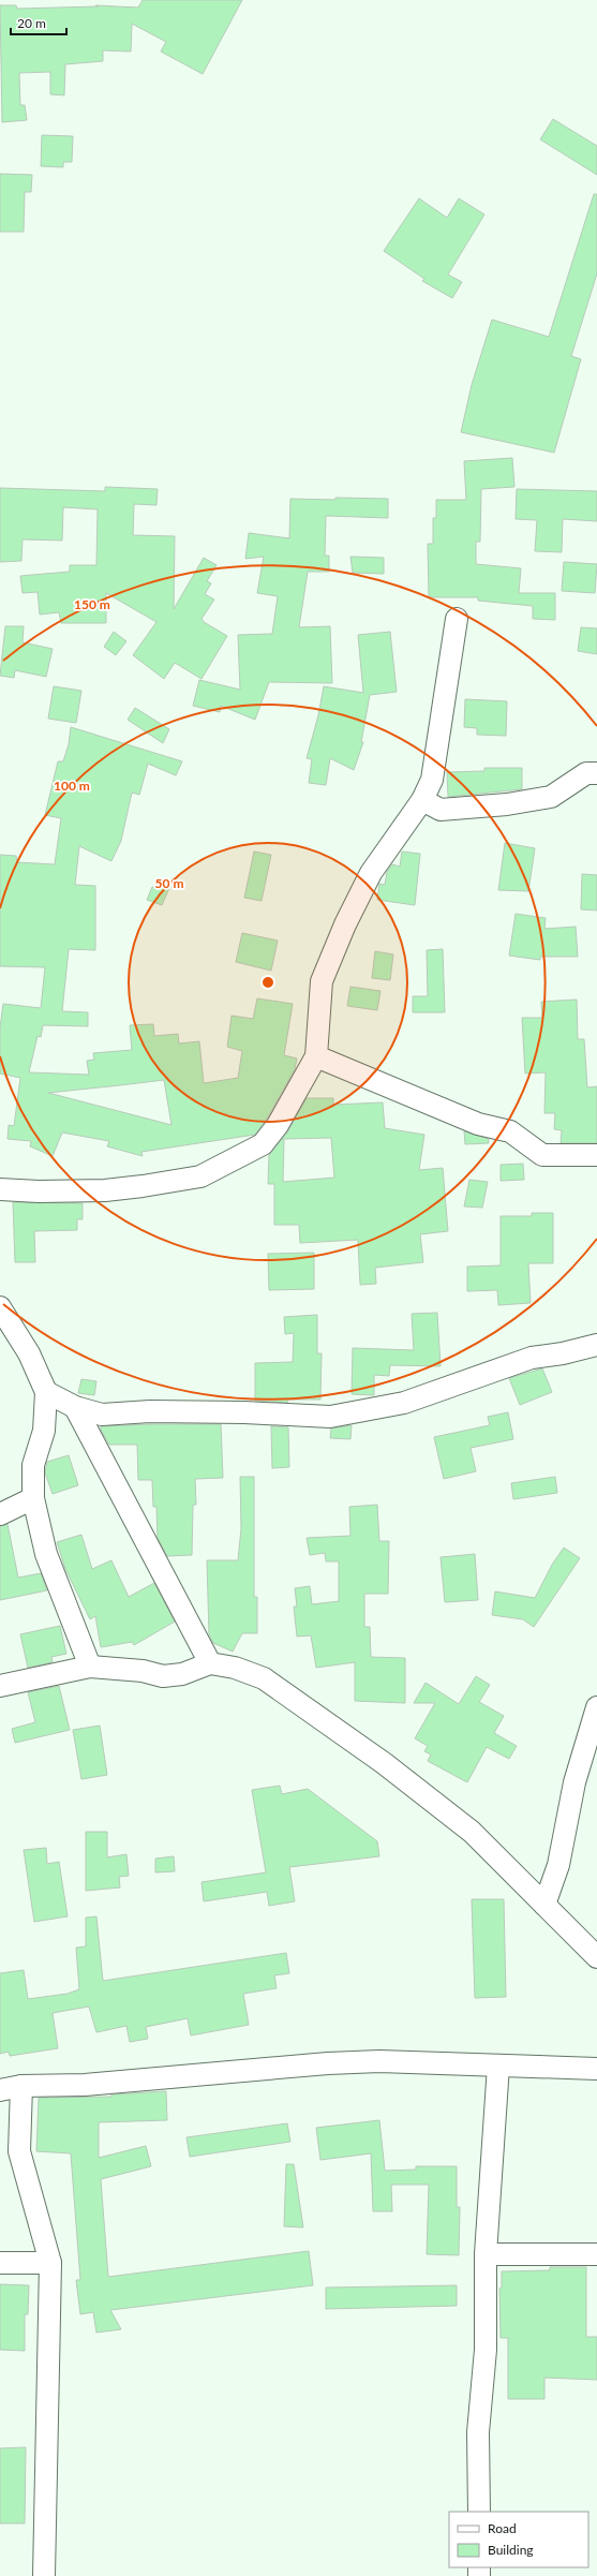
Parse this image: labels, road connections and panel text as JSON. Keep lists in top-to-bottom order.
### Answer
{
  "legend": ["Road", "Building"],
  "scale_bar": "20 m",
  "rings": ["150 m", "100 m", "50 m"]
}
